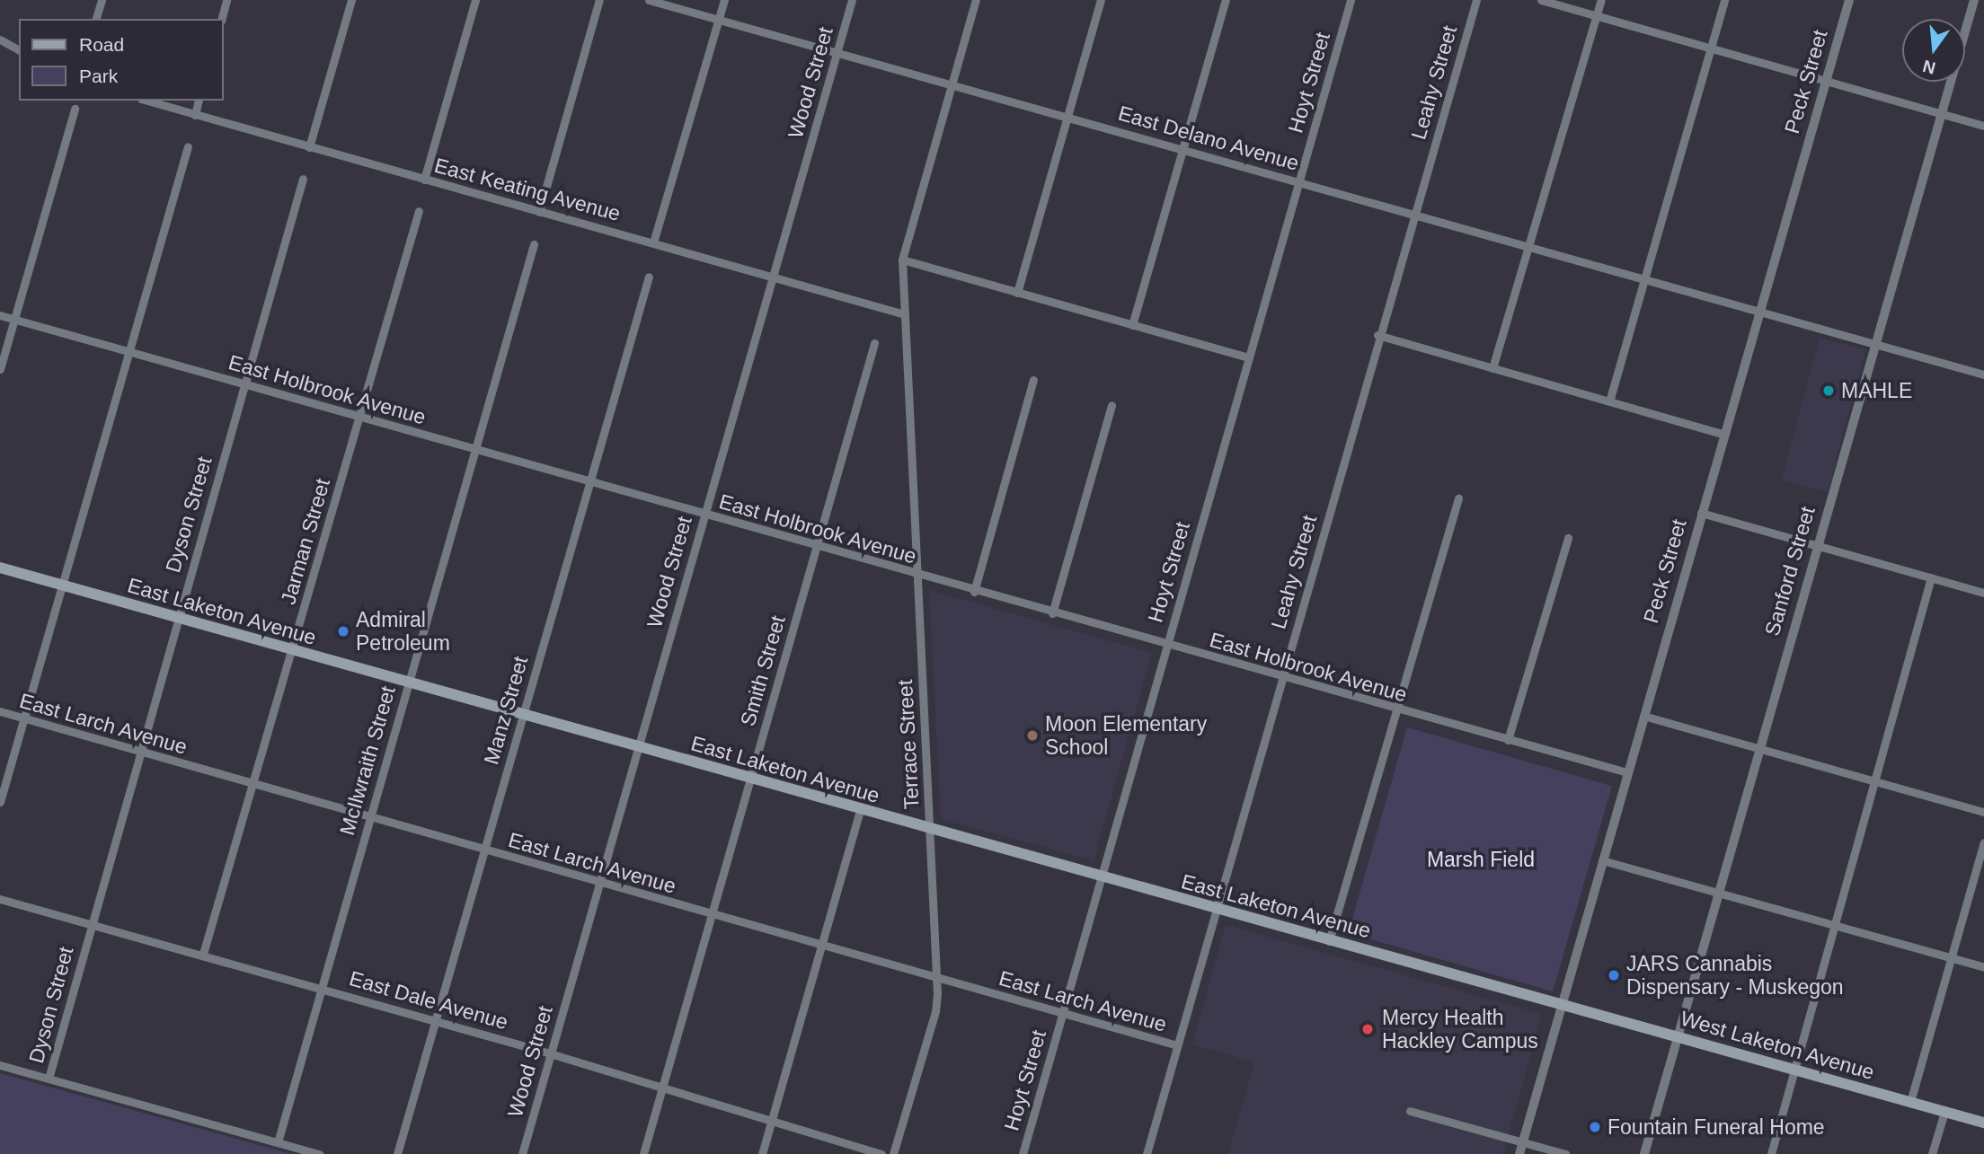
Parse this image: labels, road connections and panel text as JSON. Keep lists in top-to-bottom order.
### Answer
{
  "streets": {
    "main road": ["East Laketon Avenue", "West Laketon Avenue"],
    "street": [
      "Peck Street",
      "Wood Street",
      "Hoyt Street",
      "Leahy Street",
      "East Delano Avenue",
      "East Keating Avenue",
      "East Holbrook Avenue",
      "Dyson Street",
      "Jarman Street",
      "Sanford Street",
      "Smith Street",
      "Manz Street",
      "East Larch Avenue",
      "Terrace Street",
      "McIlwraith Street",
      "East Dale Avenue"
    ]
  },
  "crossings": [
    ["Peck Street", "East Delano Avenue"],
    ["Peck Street", "East Holbrook Avenue"],
    ["Peck Street", "East Laketon Avenue"],
    ["Peck Street", "West Laketon Avenue"],
    ["Wood Street", "East Delano Avenue"],
    ["Wood Street", "East Keating Avenue"],
    ["Wood Street", "East Holbrook Avenue"],
    ["Wood Street", "East Laketon Avenue"],
    ["Wood Street", "East Larch Avenue"],
    ["Wood Street", "East Dale Avenue"],
    ["Hoyt Street", "East Delano Avenue"],
    ["Hoyt Street", "East Holbrook Avenue"],
    ["Hoyt Street", "East Laketon Avenue"],
    ["Hoyt Street", "East Larch Avenue"],
    ["Leahy Street", "East Delano Avenue"],
    ["Leahy Street", "East Holbrook Avenue"],
    ["Leahy Street", "East Laketon Avenue"],
    ["Leahy Street", "East Larch Avenue"],
    ["East Delano Avenue", "Sanford Street"],
    ["East Delano Avenue", "Terrace Street"],
    ["East Keating Avenue", "Terrace Street"],
    ["East Holbrook Avenue", "Dyson Street"],
    ["East Holbrook Avenue", "Jarman Street"],
    ["East Holbrook Avenue", "Smith Street"],
    ["East Holbrook Avenue", "Manz Street"],
    ["East Holbrook Avenue", "Terrace Street"],
    ["East Holbrook Avenue", "McIlwraith Street"],
    ["Dyson Street", "East Laketon Avenue"],
    ["Dyson Street", "East Larch Avenue"],
    ["Dyson Street", "East Dale Avenue"],
    ["Jarman Street", "East Laketon Avenue"],
    ["Jarman Street", "East Larch Avenue"],
    ["Jarman Street", "East Dale Avenue"],
    ["Sanford Street", "West Laketon Avenue"],
    ["East Laketon Avenue", "Smith Street"],
    ["East Laketon Avenue", "Manz Street"],
    ["East Laketon Avenue", "Terrace Street"],
    ["East Laketon Avenue", "McIlwraith Street"],
    ["East Laketon Avenue", "West Laketon Avenue"],
    ["Smith Street", "East Larch Avenue"],
    ["Smith Street", "East Dale Avenue"],
    ["Manz Street", "East Larch Avenue"],
    ["Manz Street", "East Dale Avenue"],
    ["East Larch Avenue", "Terrace Street"],
    ["East Larch Avenue", "McIlwraith Street"],
    ["McIlwraith Street", "East Dale Avenue"]
  ],
  "parks": ["Marsh Field"],
  "places": [
    "MAHLE",
    "Admiral Petroleum",
    "Moon Elementary School",
    "JARS Cannabis Dispensary - Muskegon",
    "Mercy Health Hackley Campus",
    "Fountain Funeral Home"
  ],
  "legend": ["Road", "Park"],
  "north": "bottom"
}
